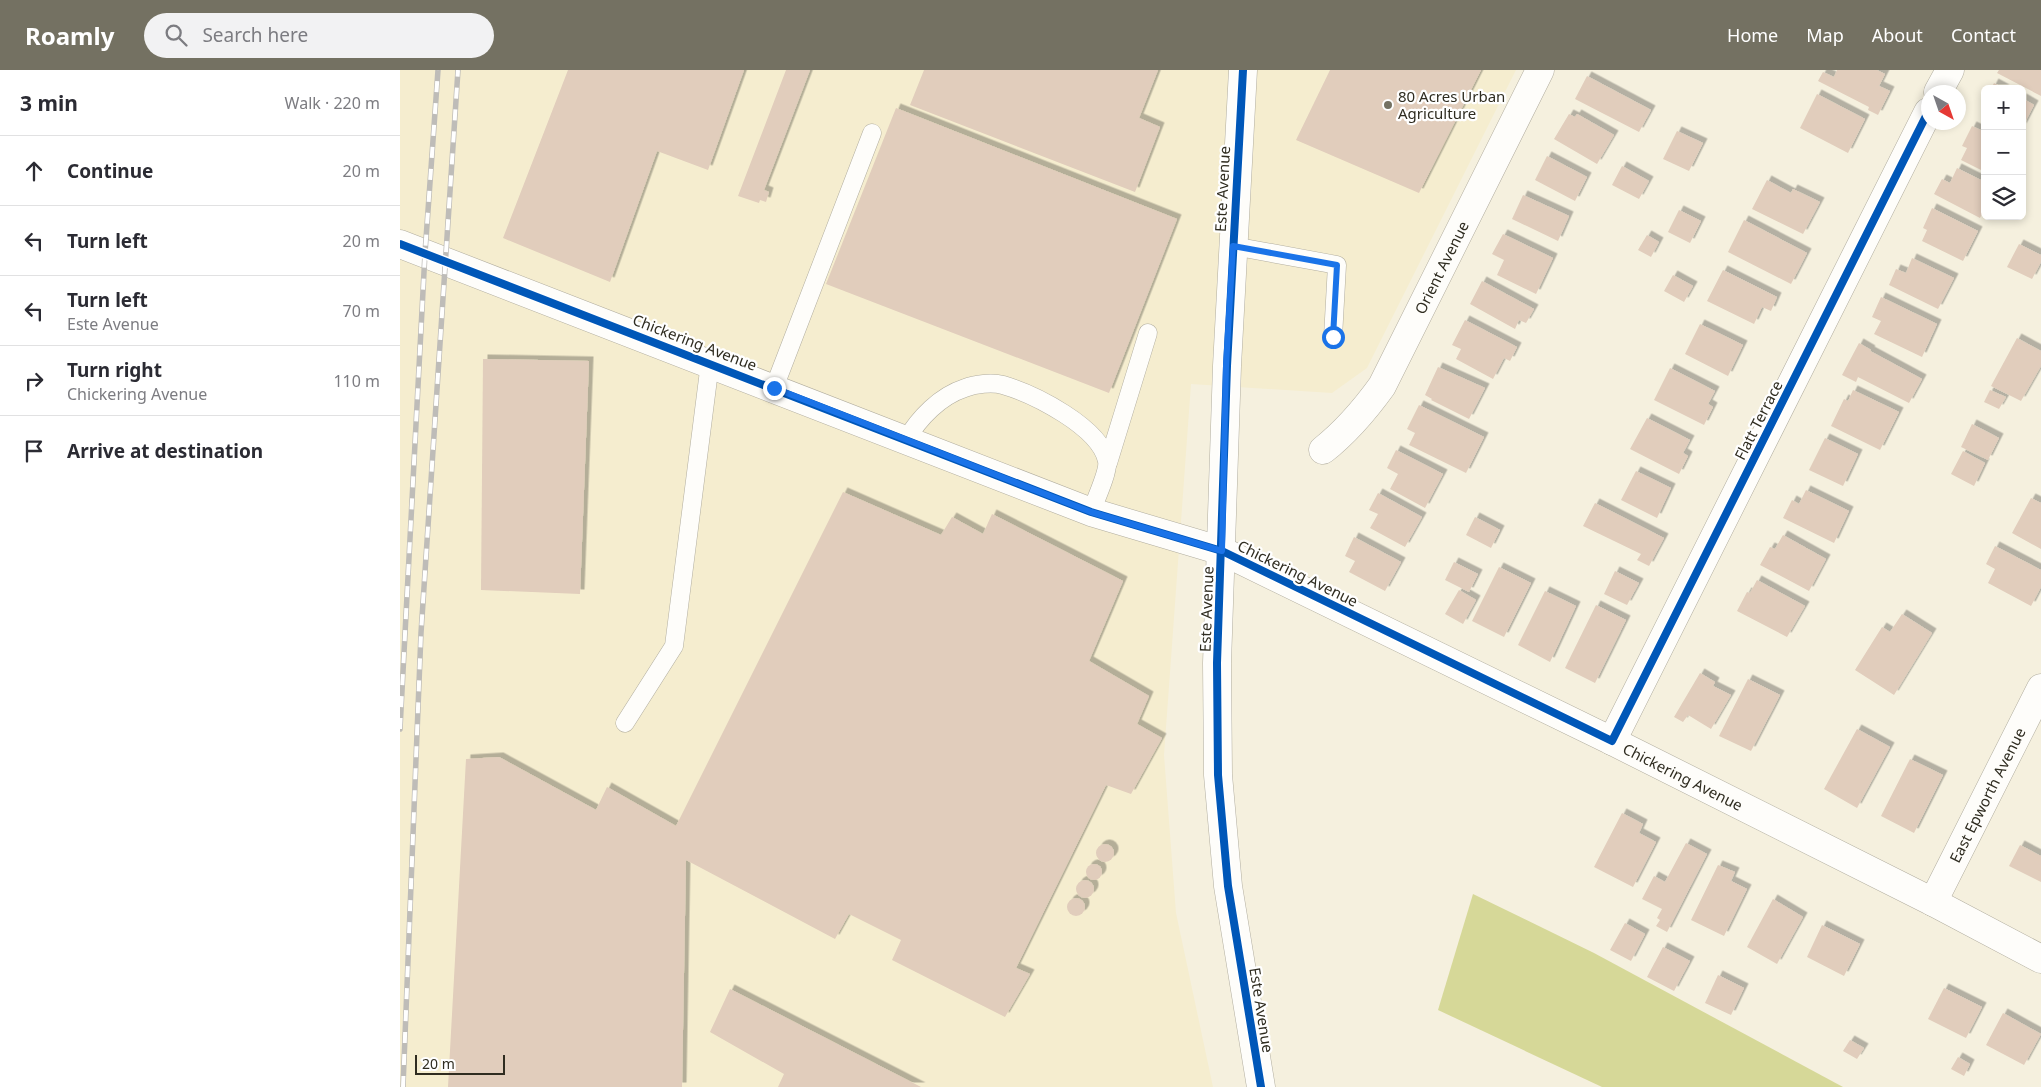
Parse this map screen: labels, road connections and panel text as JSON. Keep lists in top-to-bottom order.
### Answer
{
  "streets": {
    "street": [
      "Este Avenue",
      "Orient Avenue",
      "Chickering Avenue",
      "Flatt Terrace",
      "East Epworth Avenue"
    ]
  },
  "crossings": [
    ["Este Avenue", "Chickering Avenue"],
    ["Chickering Avenue", "Flatt Terrace"],
    ["Chickering Avenue", "East Epworth Avenue"]
  ],
  "places": ["80 Acres Urban Agriculture"],
  "scale_bar": "20 m",
  "north": "bottom right",
  "page": {
    "header": "Roamly",
    "search": "Search here",
    "nav": [
      "Home",
      "Map",
      "About",
      "Contact"
    ],
    "heading": ["3 min", "Walk · 220 m"],
    "map_buttons": ["+", "−"],
    "list": [
      ["Continue", "20 m"],
      ["Turn left", "20 m"],
      ["Turn left", "Este Avenue", "70 m"],
      ["Turn right", "Chickering Avenue", "110 m"],
      "Arrive at destination"
    ],
    "scale": "20 m"
  }
}
